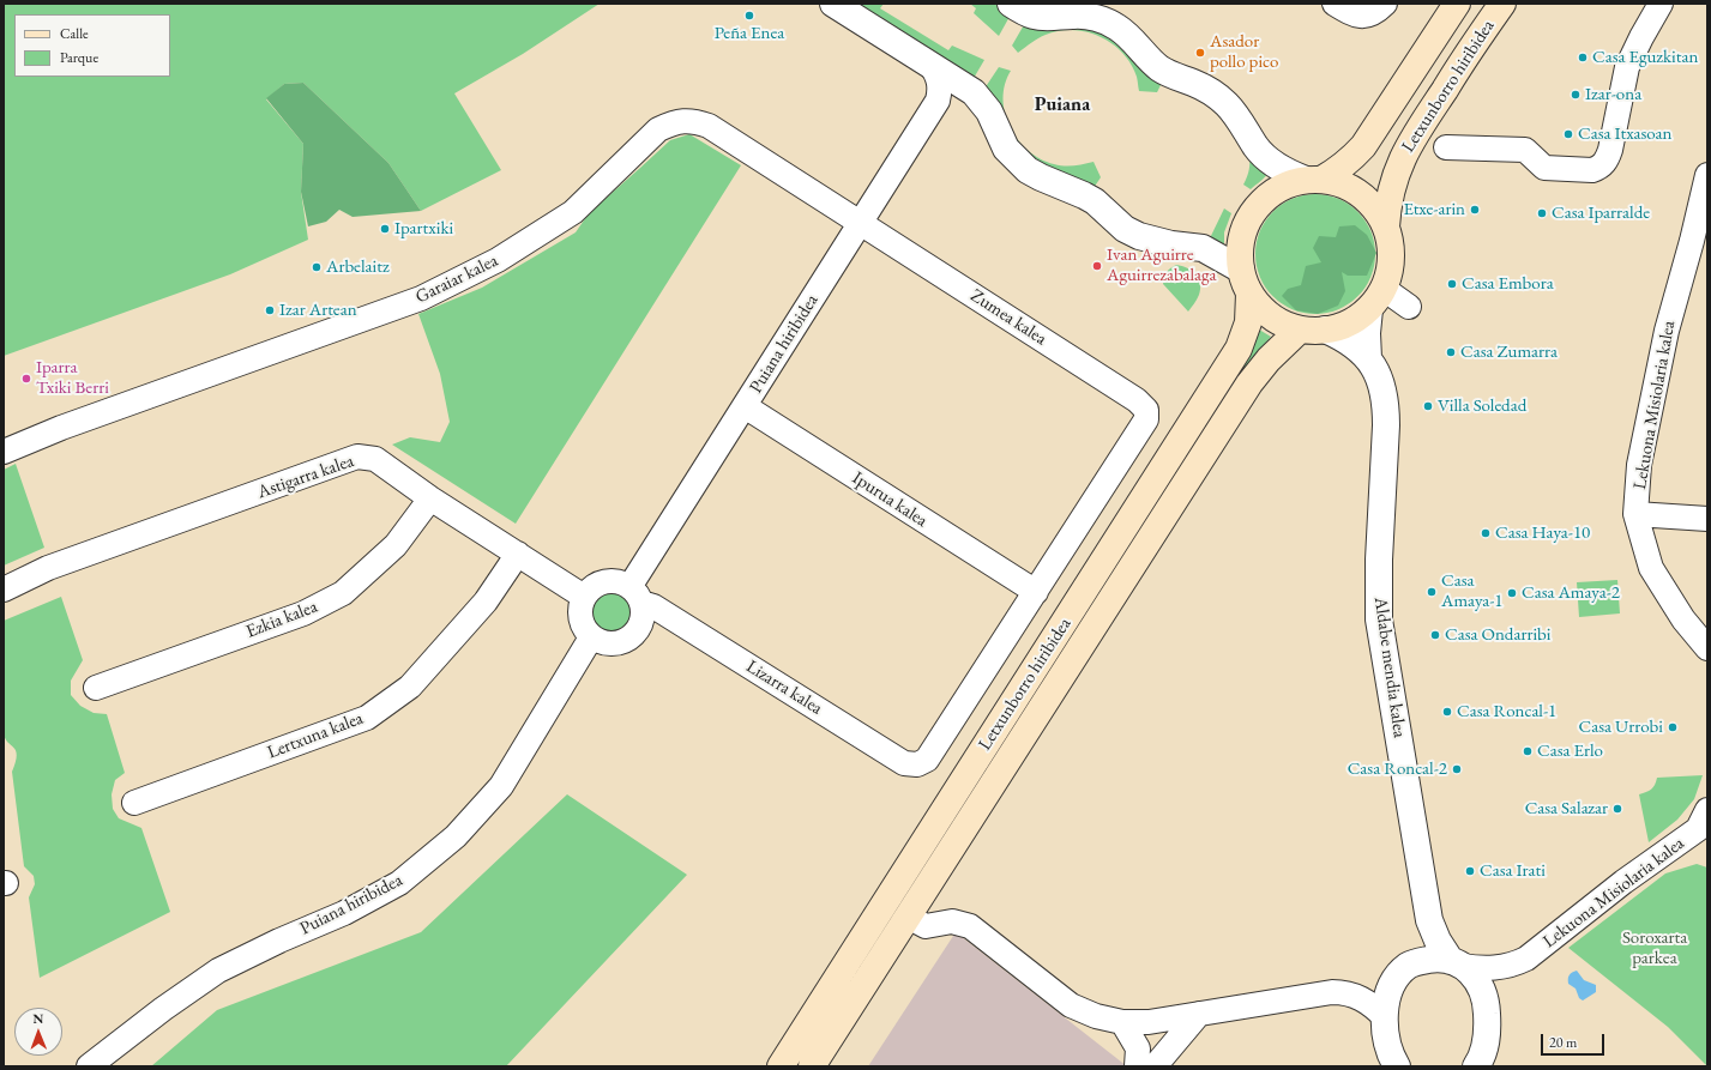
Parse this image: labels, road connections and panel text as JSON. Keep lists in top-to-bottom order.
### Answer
{
  "streets": {
    "main road": ["Letxunborro hiribidea"],
    "street": [
      "Garaiar kalea",
      "Zumea kalea",
      "Puiana hiribidea",
      "Lekuona Misiolaria kalea",
      "Astigarra kalea",
      "Ipurua kalea",
      "Ezkia kalea",
      "Aldabe mendia kalea",
      "Lizarra kalea",
      "Lertxuna kalea"
    ]
  },
  "crossings": [
    ["Letxunborro hiribidea", "Aldabe mendia kalea"],
    ["Garaiar kalea", "Zumea kalea"],
    ["Garaiar kalea", "Puiana hiribidea"],
    ["Zumea kalea", "Puiana hiribidea"],
    ["Zumea kalea", "Ipurua kalea"],
    ["Zumea kalea", "Lizarra kalea"],
    ["Puiana hiribidea", "Astigarra kalea"],
    ["Puiana hiribidea", "Ipurua kalea"],
    ["Puiana hiribidea", "Lizarra kalea"],
    ["Lekuona Misiolaria kalea", "Aldabe mendia kalea"],
    ["Astigarra kalea", "Ezkia kalea"],
    ["Astigarra kalea", "Lizarra kalea"],
    ["Astigarra kalea", "Lertxuna kalea"],
    ["Ipurua kalea", "Lizarra kalea"]
  ],
  "districts": ["Puiana"],
  "parks": ["Soroxarta parkea"],
  "places": [
    "Peña Enea",
    "Asador pollo pico",
    "Casa Eguzkitan",
    "Izar-ona",
    "Casa Itxasoan",
    "Etxe-arin",
    "Casa Iparralde",
    "Ipartxiki",
    "Ivan Aguirre Aguirrezabalaga",
    "Arbelaitz",
    "Casa Embora",
    "Izar Artean",
    "Casa Zumarra",
    "Iparra Txiki Berri",
    "Villa Soledad",
    "Casa Haya-10",
    "Casa Amaya-1",
    "Casa Amaya-2",
    "Casa Ondarribi",
    "Casa Roncal-1",
    "Casa Urrobi",
    "Casa Erlo",
    "Casa Roncal-2",
    "Casa Salazar",
    "Casa Irati"
  ],
  "legend": ["Calle", "Parque"],
  "scale_bar": "20 m",
  "north": "top"
}
